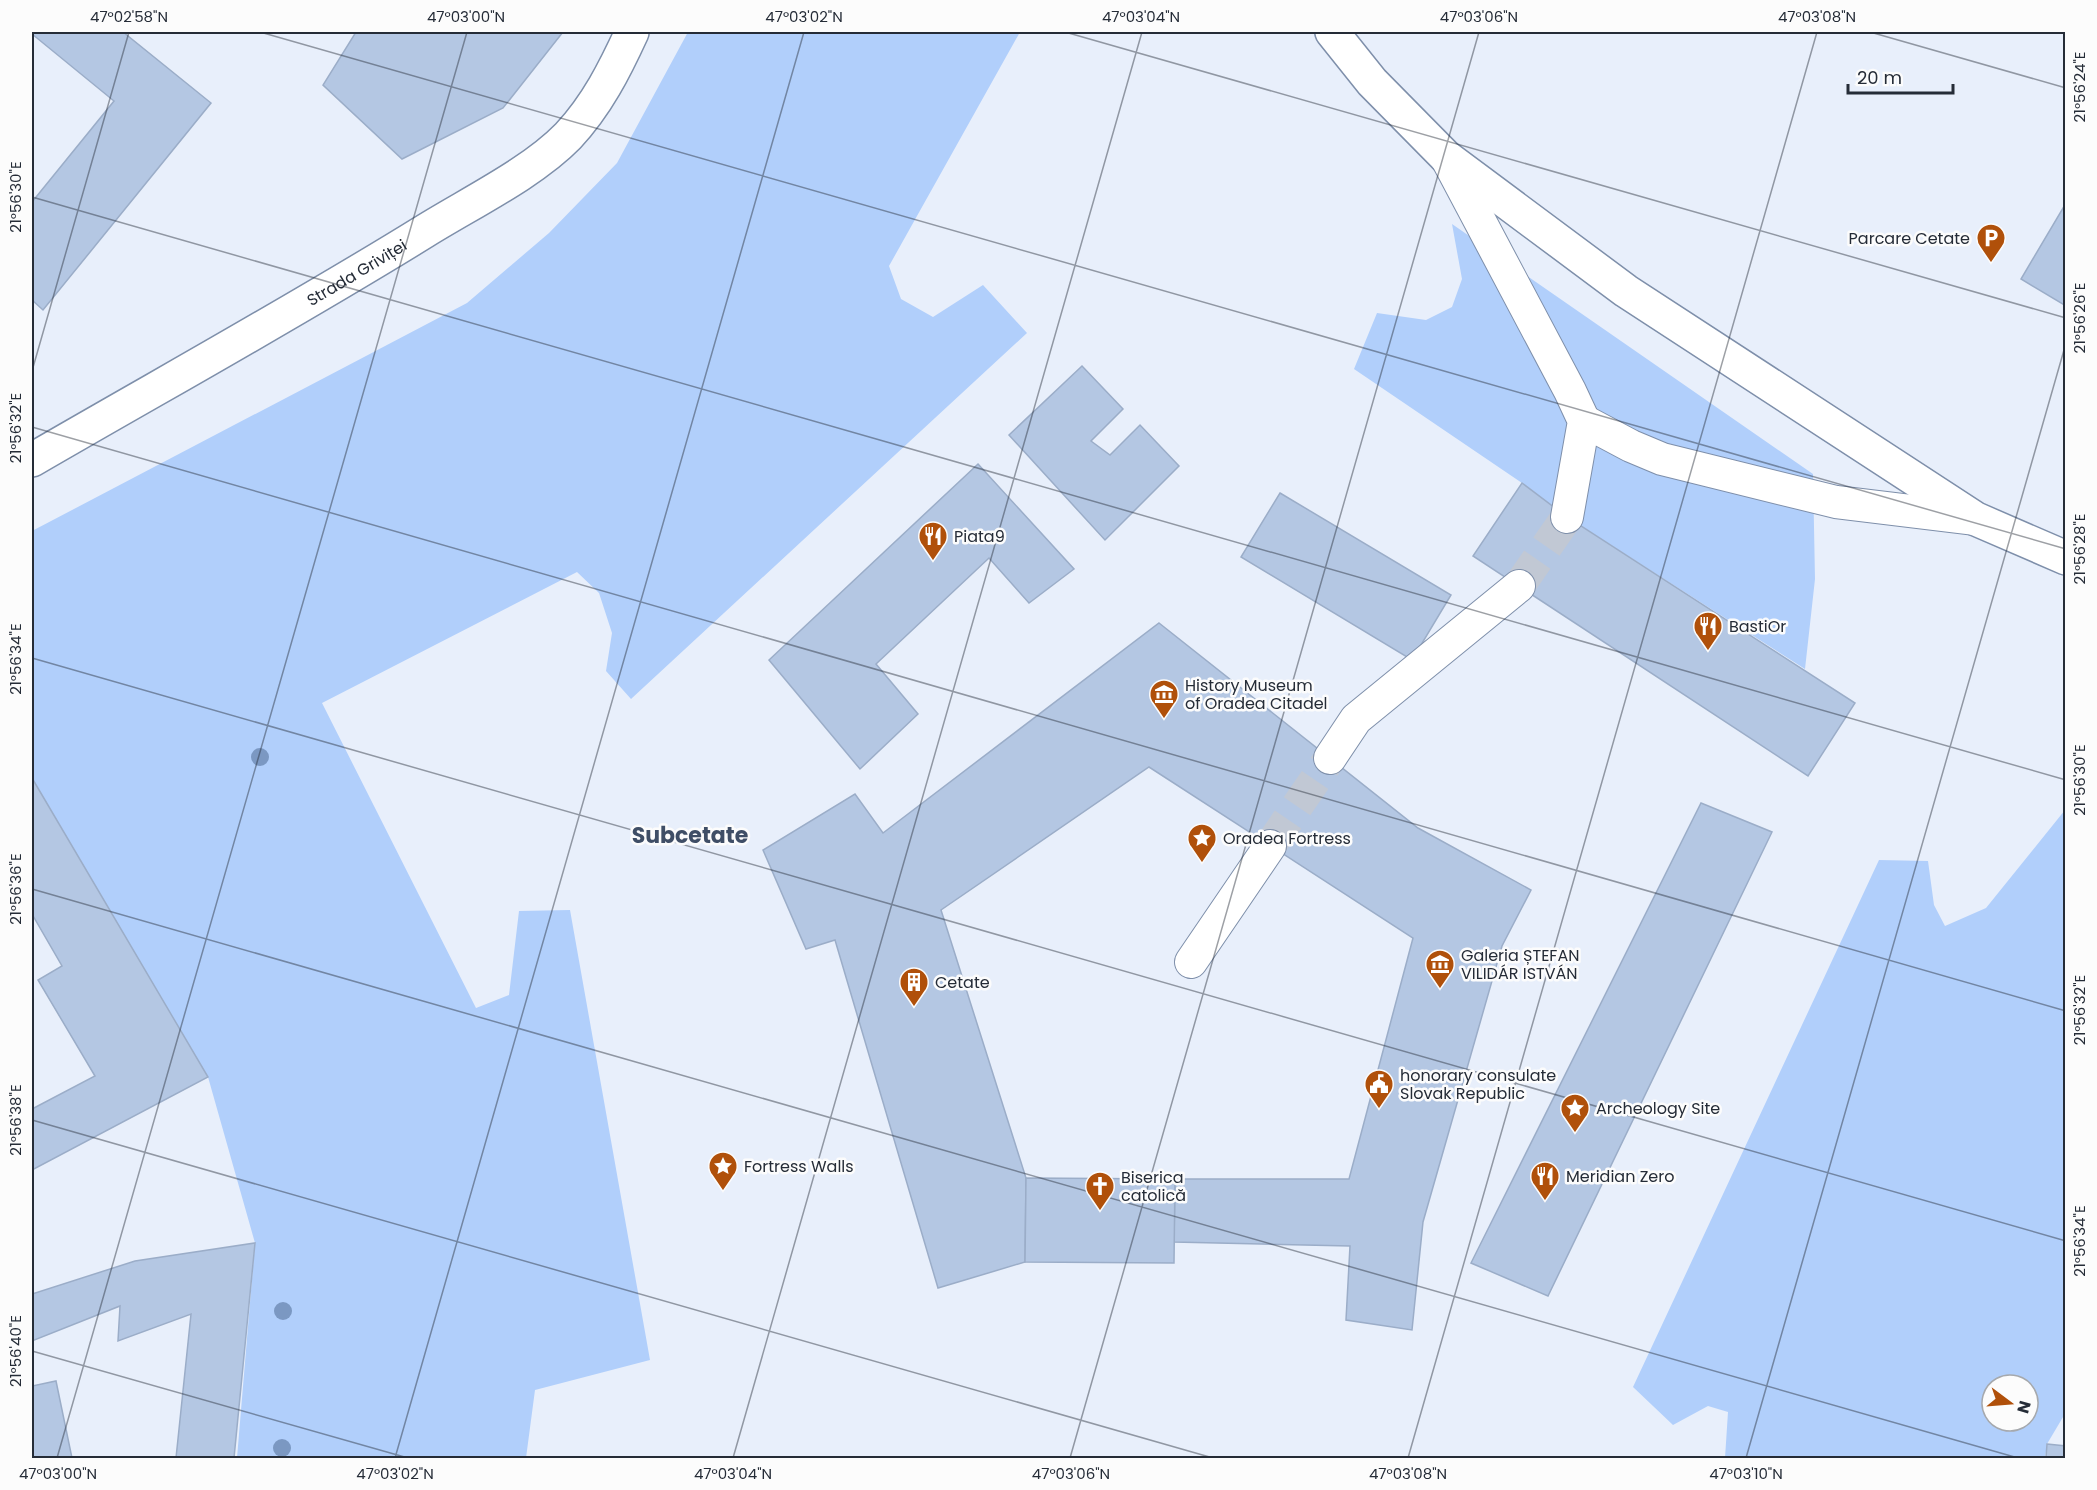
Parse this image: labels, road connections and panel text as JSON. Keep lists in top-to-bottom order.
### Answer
{
  "streets": {
    "street": ["Strada Griviței"]
  },
  "districts": ["Subcetate"],
  "places": {
    "parking": ["Parcare Cetate"],
    "restaurant": ["Piata9", "BastiOr", "Meridian Zero"],
    "museum": ["History Museum of Oradea Citadel", "Galeria ȘTEFAN VILIDÁR ISTVÁN"],
    "place": ["Oradea Fortress", "Archeology Site", "Fortress Walls"],
    "building": ["Cetate"],
    "public building": ["honorary consulate Slovak Republic"],
    "church": ["Biserica catolică"]
  },
  "scale_bar": "20 m",
  "north": "right",
  "coordinates": [
    "47°02'58\"N",
    "47°03'00\"N",
    "47°03'02\"N",
    "47°03'04\"N",
    "47°03'06\"N",
    "47°03'08\"N",
    "21°56'24\"E",
    "21°56'30\"E",
    "21°56'26\"E",
    "21°56'32\"E",
    "21°56'28\"E",
    "21°56'34\"E",
    "21°56'36\"E",
    "21°56'38\"E",
    "21°56'40\"E",
    "47°03'10\"N"
  ]
}
